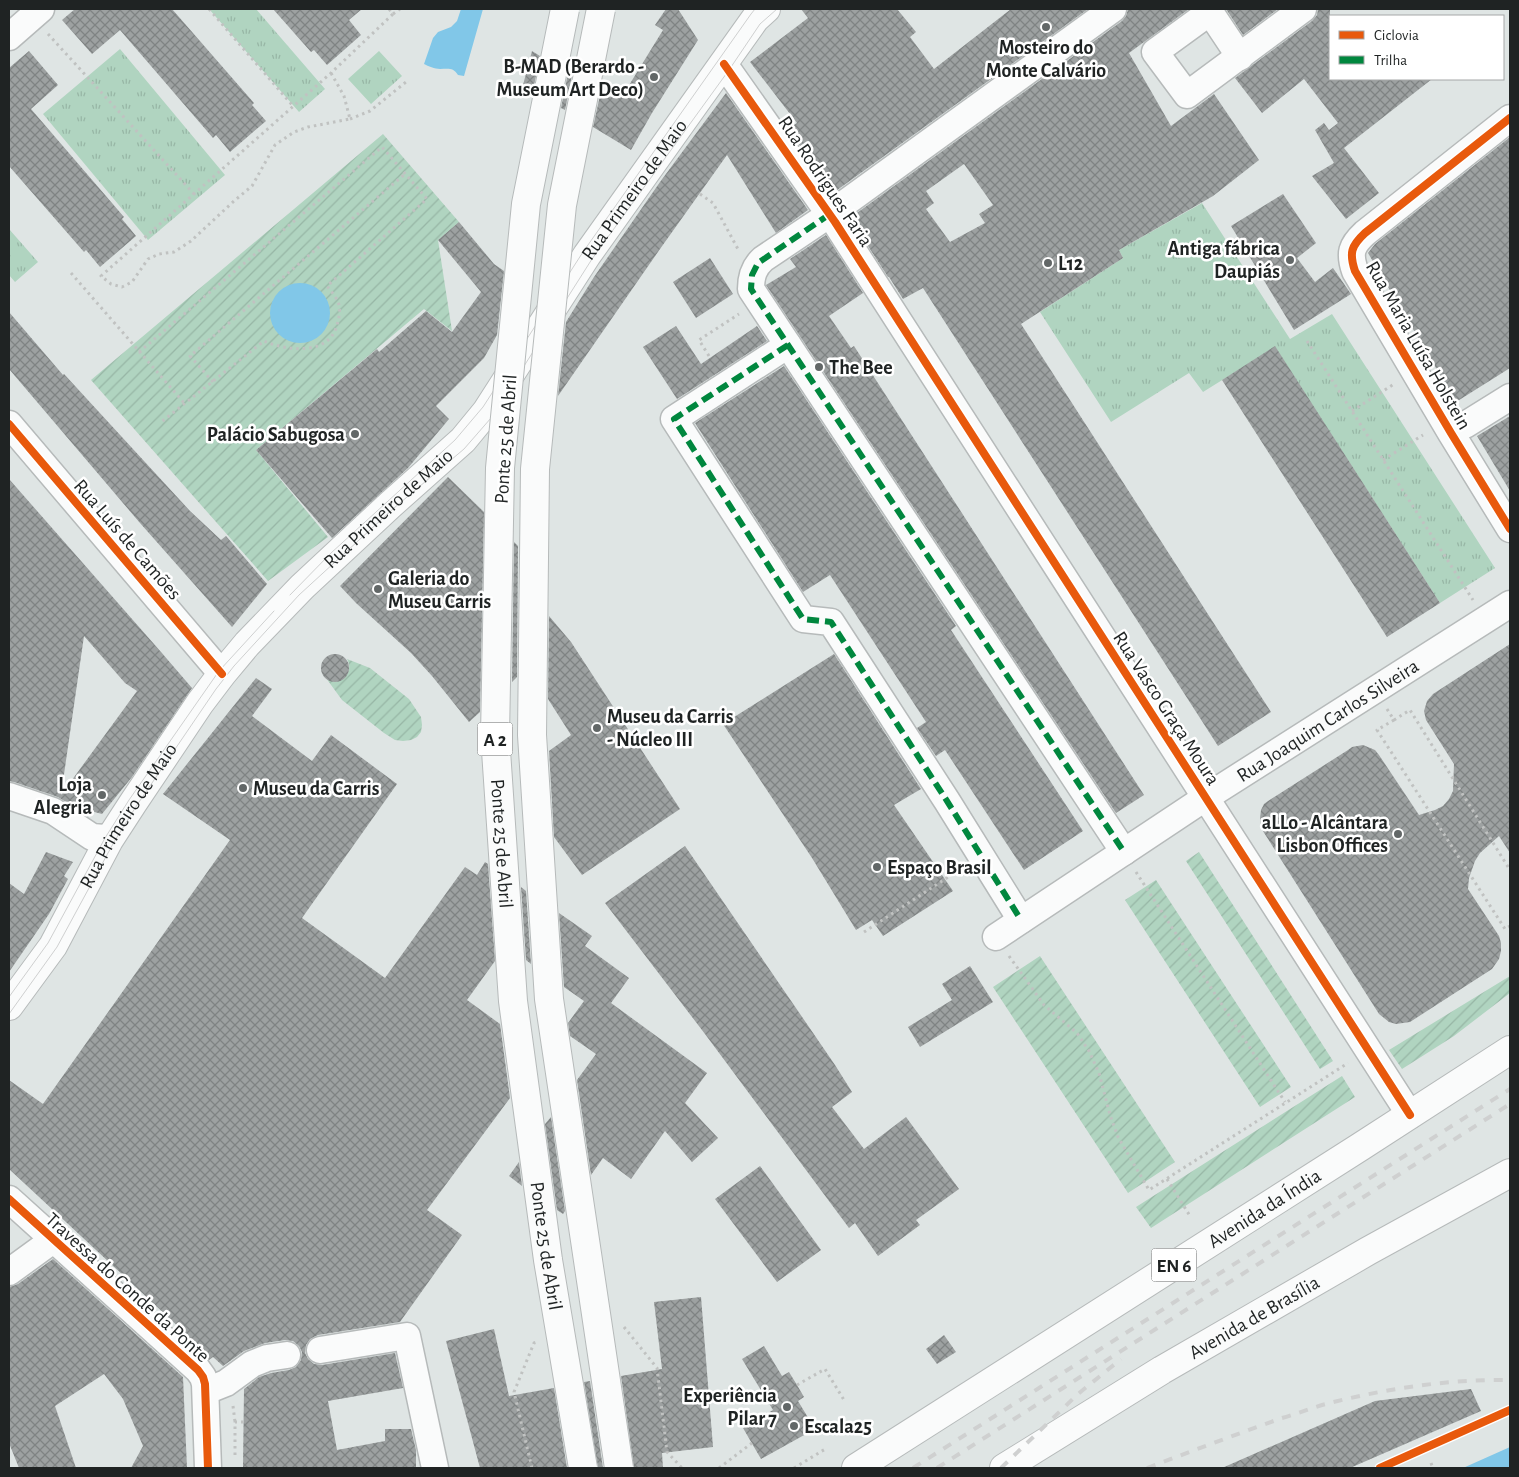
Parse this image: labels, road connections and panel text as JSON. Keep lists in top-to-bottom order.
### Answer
{
  "streets": {
    "main road": [
      "Rua Primeiro de Maio",
      "Ponte 25 de Abril",
      "A 2",
      "Avenida da Índia",
      "EN 6",
      "Avenida de Brasília"
    ],
    "street": [
      "Rua Rodrigues Faria",
      "Rua Maria Luísa Holstein",
      "Rua Luís de Camões",
      "Rua Vasco Graça Moura",
      "Rua Joaquim Carlos Silveira",
      "Travessa do Conde da Ponte"
    ]
  },
  "crossings": [
    ["Rua Rodrigues Faria", "Rua Primeiro de Maio"],
    ["Rua Rodrigues Faria", "Rua Vasco Graça Moura"],
    ["Rua Primeiro de Maio", "Rua Luís de Camões"],
    ["Rua Vasco Graça Moura", "Rua Joaquim Carlos Silveira"],
    ["Rua Vasco Graça Moura", "Avenida da Índia"]
  ],
  "places": [
    "Mosteiro do Monte Calvário",
    "B-MAD (Berardo - Museum Art Deco)",
    "Antiga fábrica Daupiás",
    "L12",
    "The Bee",
    "Palácio Sabugosa",
    "Galeria do Museu Carris",
    "Museu da Carris - Núcleo III",
    "Museu da Carris",
    "Loja Alegria",
    "aLLo - Alcântara Lisbon Offices",
    "Espaço Brasil",
    "Experiência Pilar 7",
    "Escala25"
  ],
  "legend": ["Ciclovia", "Trilha"]
}
